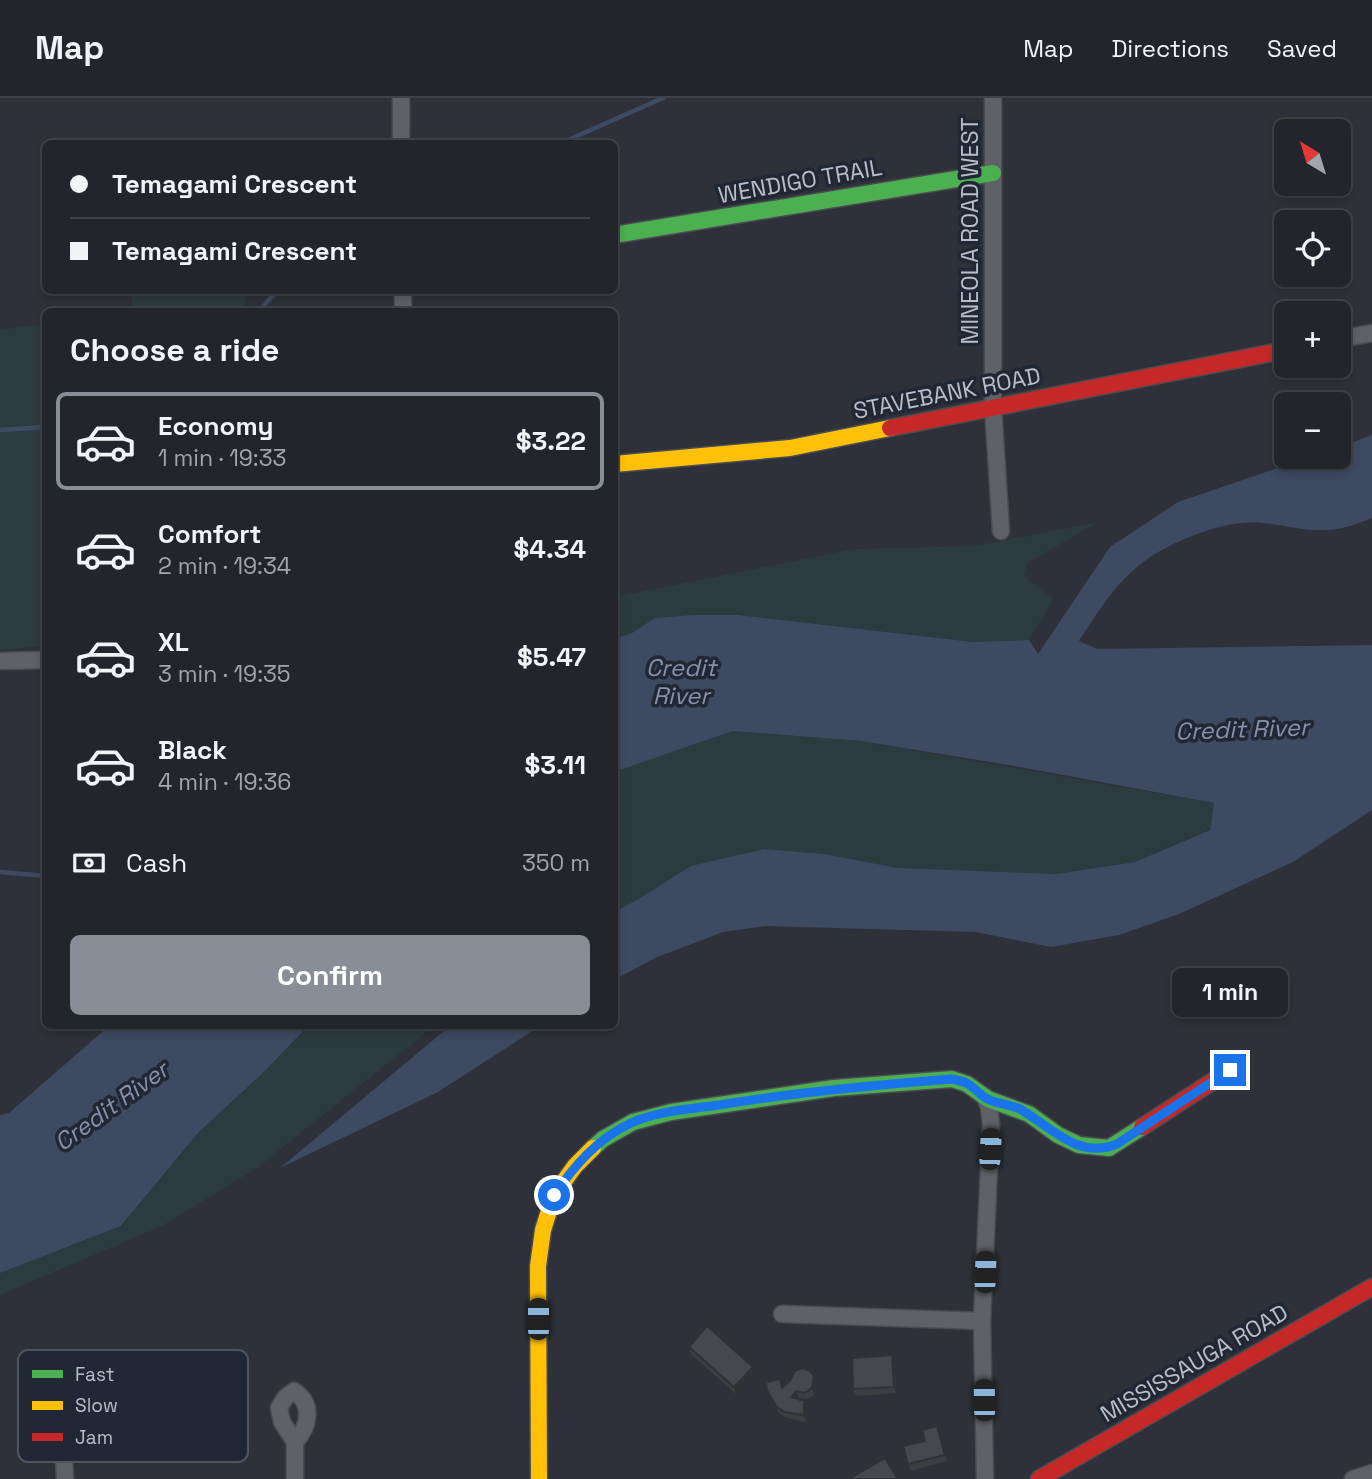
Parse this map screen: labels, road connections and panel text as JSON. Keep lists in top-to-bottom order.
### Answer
{
  "streets": {
    "street": [
      "WENDIGO TRAIL",
      "MINEOLA ROAD WEST",
      "STAVEBANK ROAD",
      "MISSISSAUGA ROAD"
    ]
  },
  "crossings": [
    ["WENDIGO TRAIL", "MINEOLA ROAD WEST"],
    ["MINEOLA ROAD WEST", "STAVEBANK ROAD"]
  ],
  "water": ["Credit River"],
  "legend": ["Fast", "Slow", "Jam"],
  "north": "top left",
  "page": {
    "header": "Map",
    "nav": ["Map", "Directions", "Saved"],
    "map_buttons": ["+", "−"],
    "banner": ["Temagami Crescent", "Temagami Crescent"],
    "heading": "Choose a ride",
    "list": [
      {
        "name": "Economy",
        "note": "1 min · 19:33",
        "value": "$3.22"
      },
      {
        "name": "Comfort",
        "note": "2 min · 19:34",
        "value": "$4.34"
      },
      {
        "name": "XL",
        "note": "3 min · 19:35",
        "value": "$5.47"
      },
      {
        "name": "Black",
        "note": "4 min · 19:36",
        "value": "$3.11"
      }
    ],
    "pay": ["Cash", "350 m"],
    "buttons": "Confirm",
    "bubble": "1 min"
  }
}
